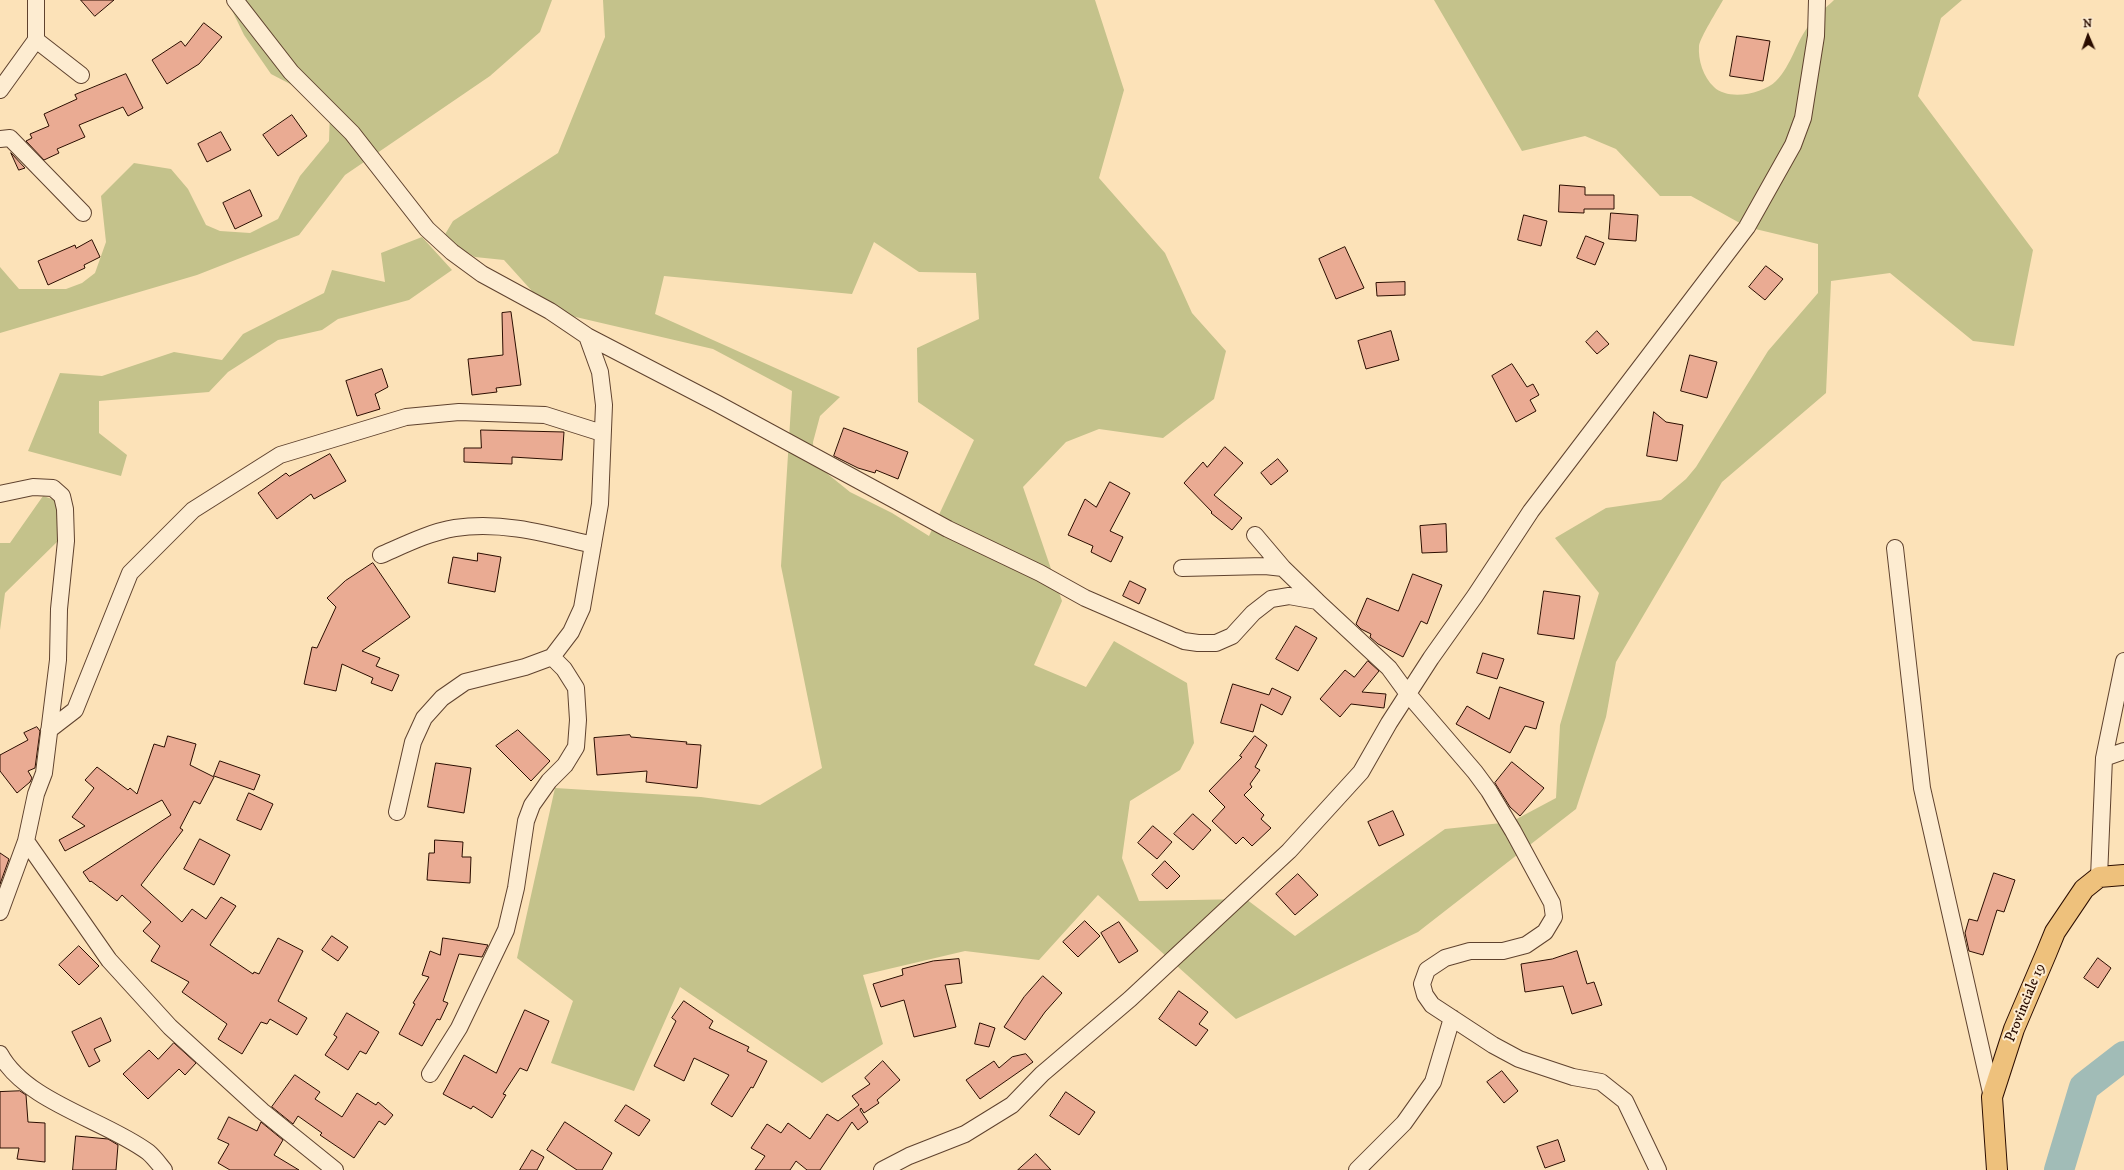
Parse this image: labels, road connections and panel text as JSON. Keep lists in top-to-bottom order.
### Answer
{
  "streets": {
    "main road": ["Provinciale 19"]
  },
  "north": "top"
}
